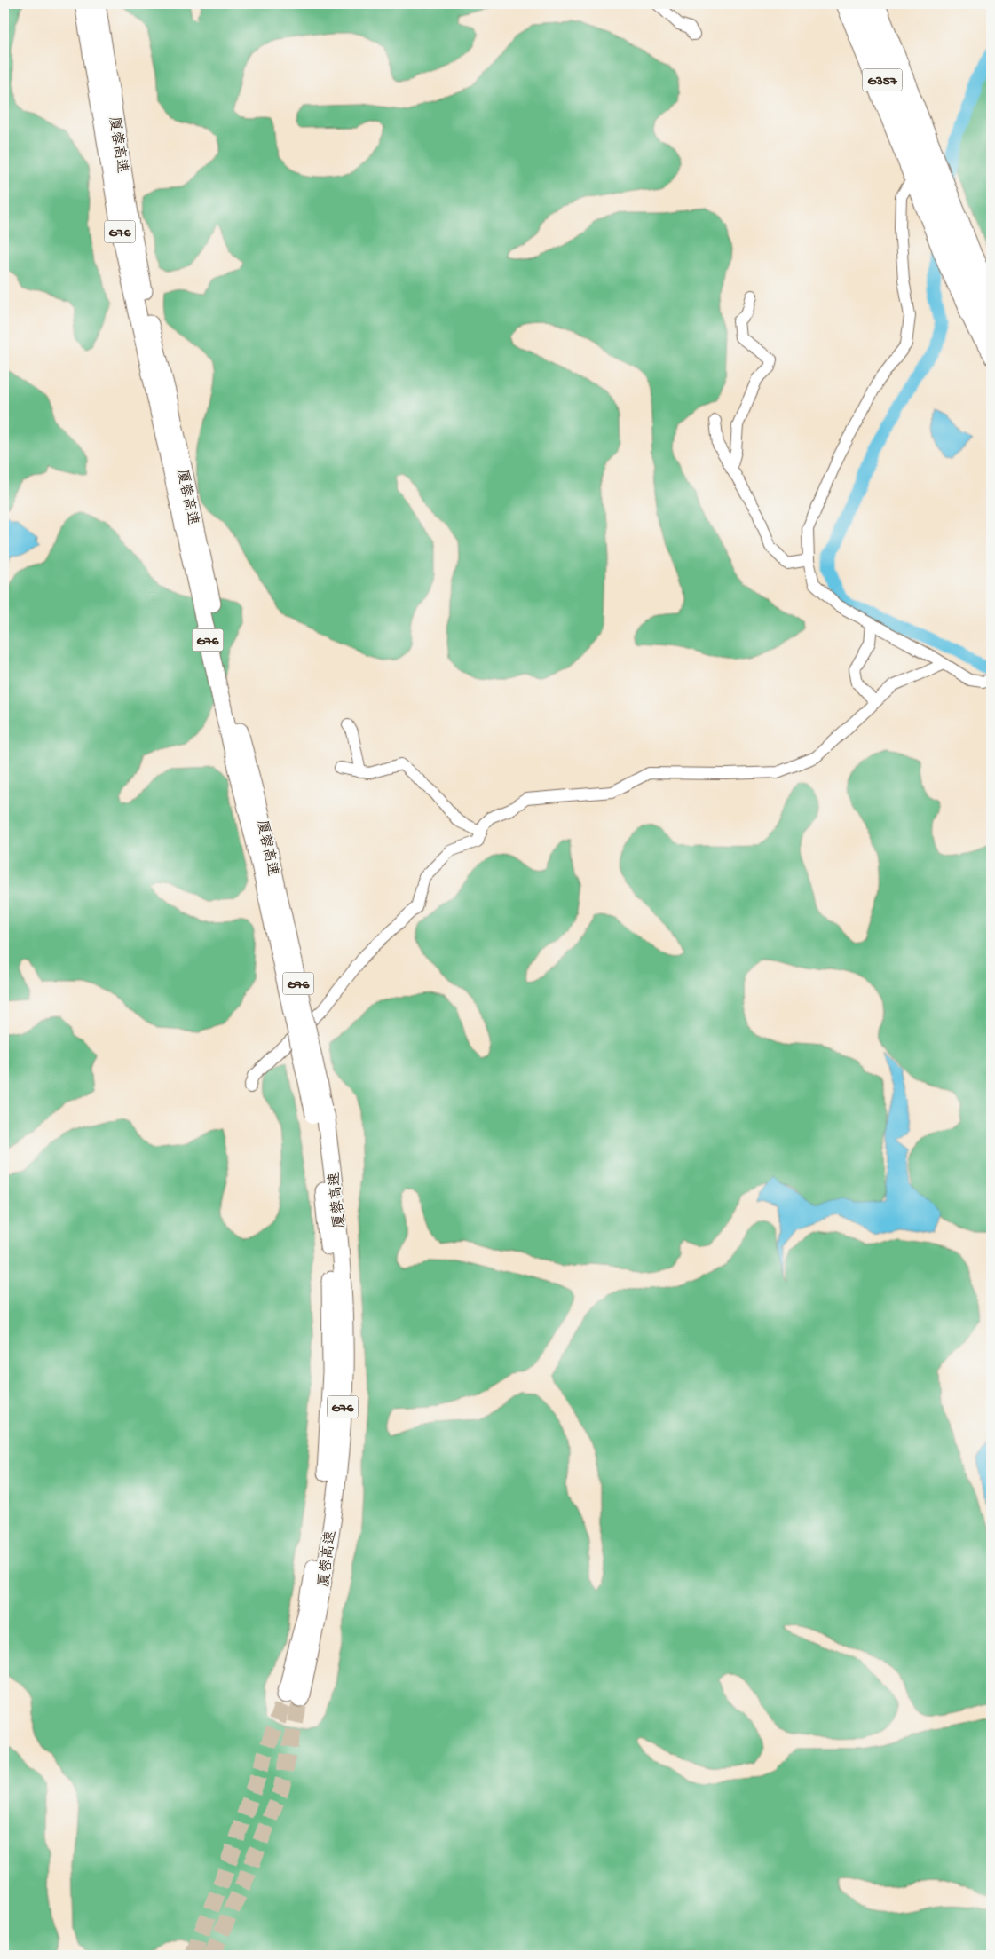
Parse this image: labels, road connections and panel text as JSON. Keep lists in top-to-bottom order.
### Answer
{
  "streets": {
    "highway": ["G357", "厦蓉高速", "G76"]
  }
}
